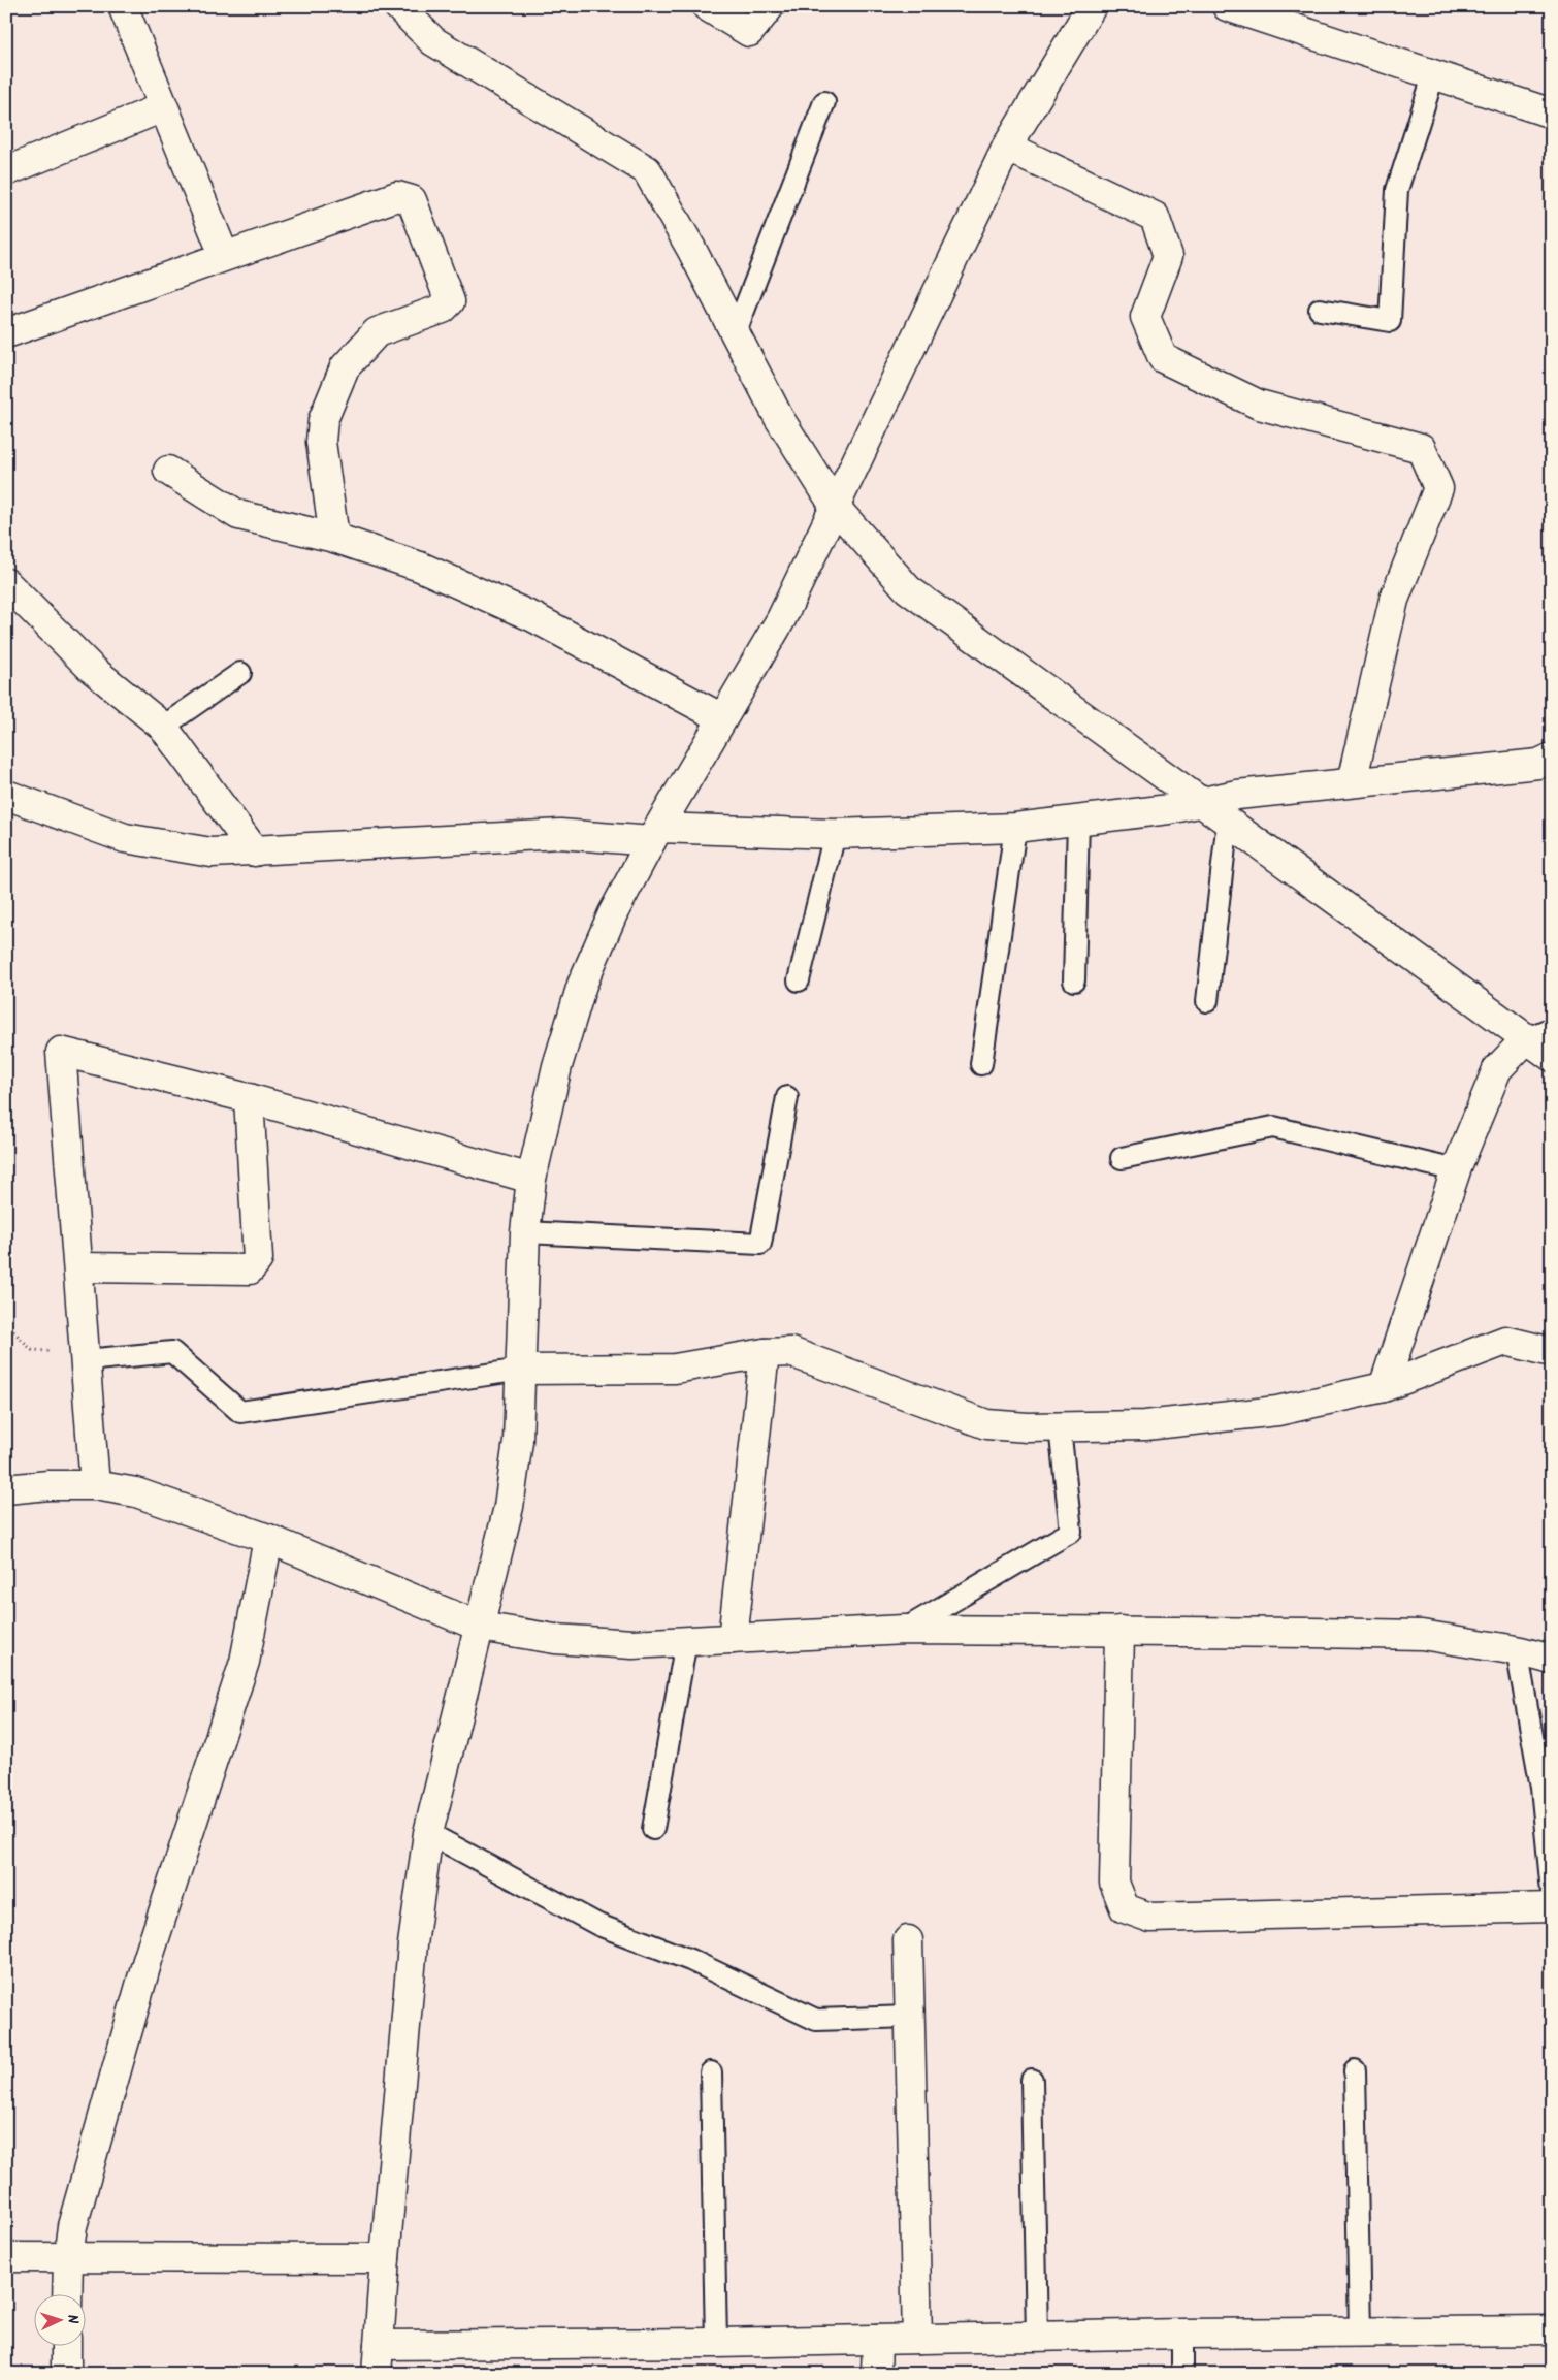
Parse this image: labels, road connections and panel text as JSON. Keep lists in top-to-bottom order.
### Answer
{
  "north": "right"
}
